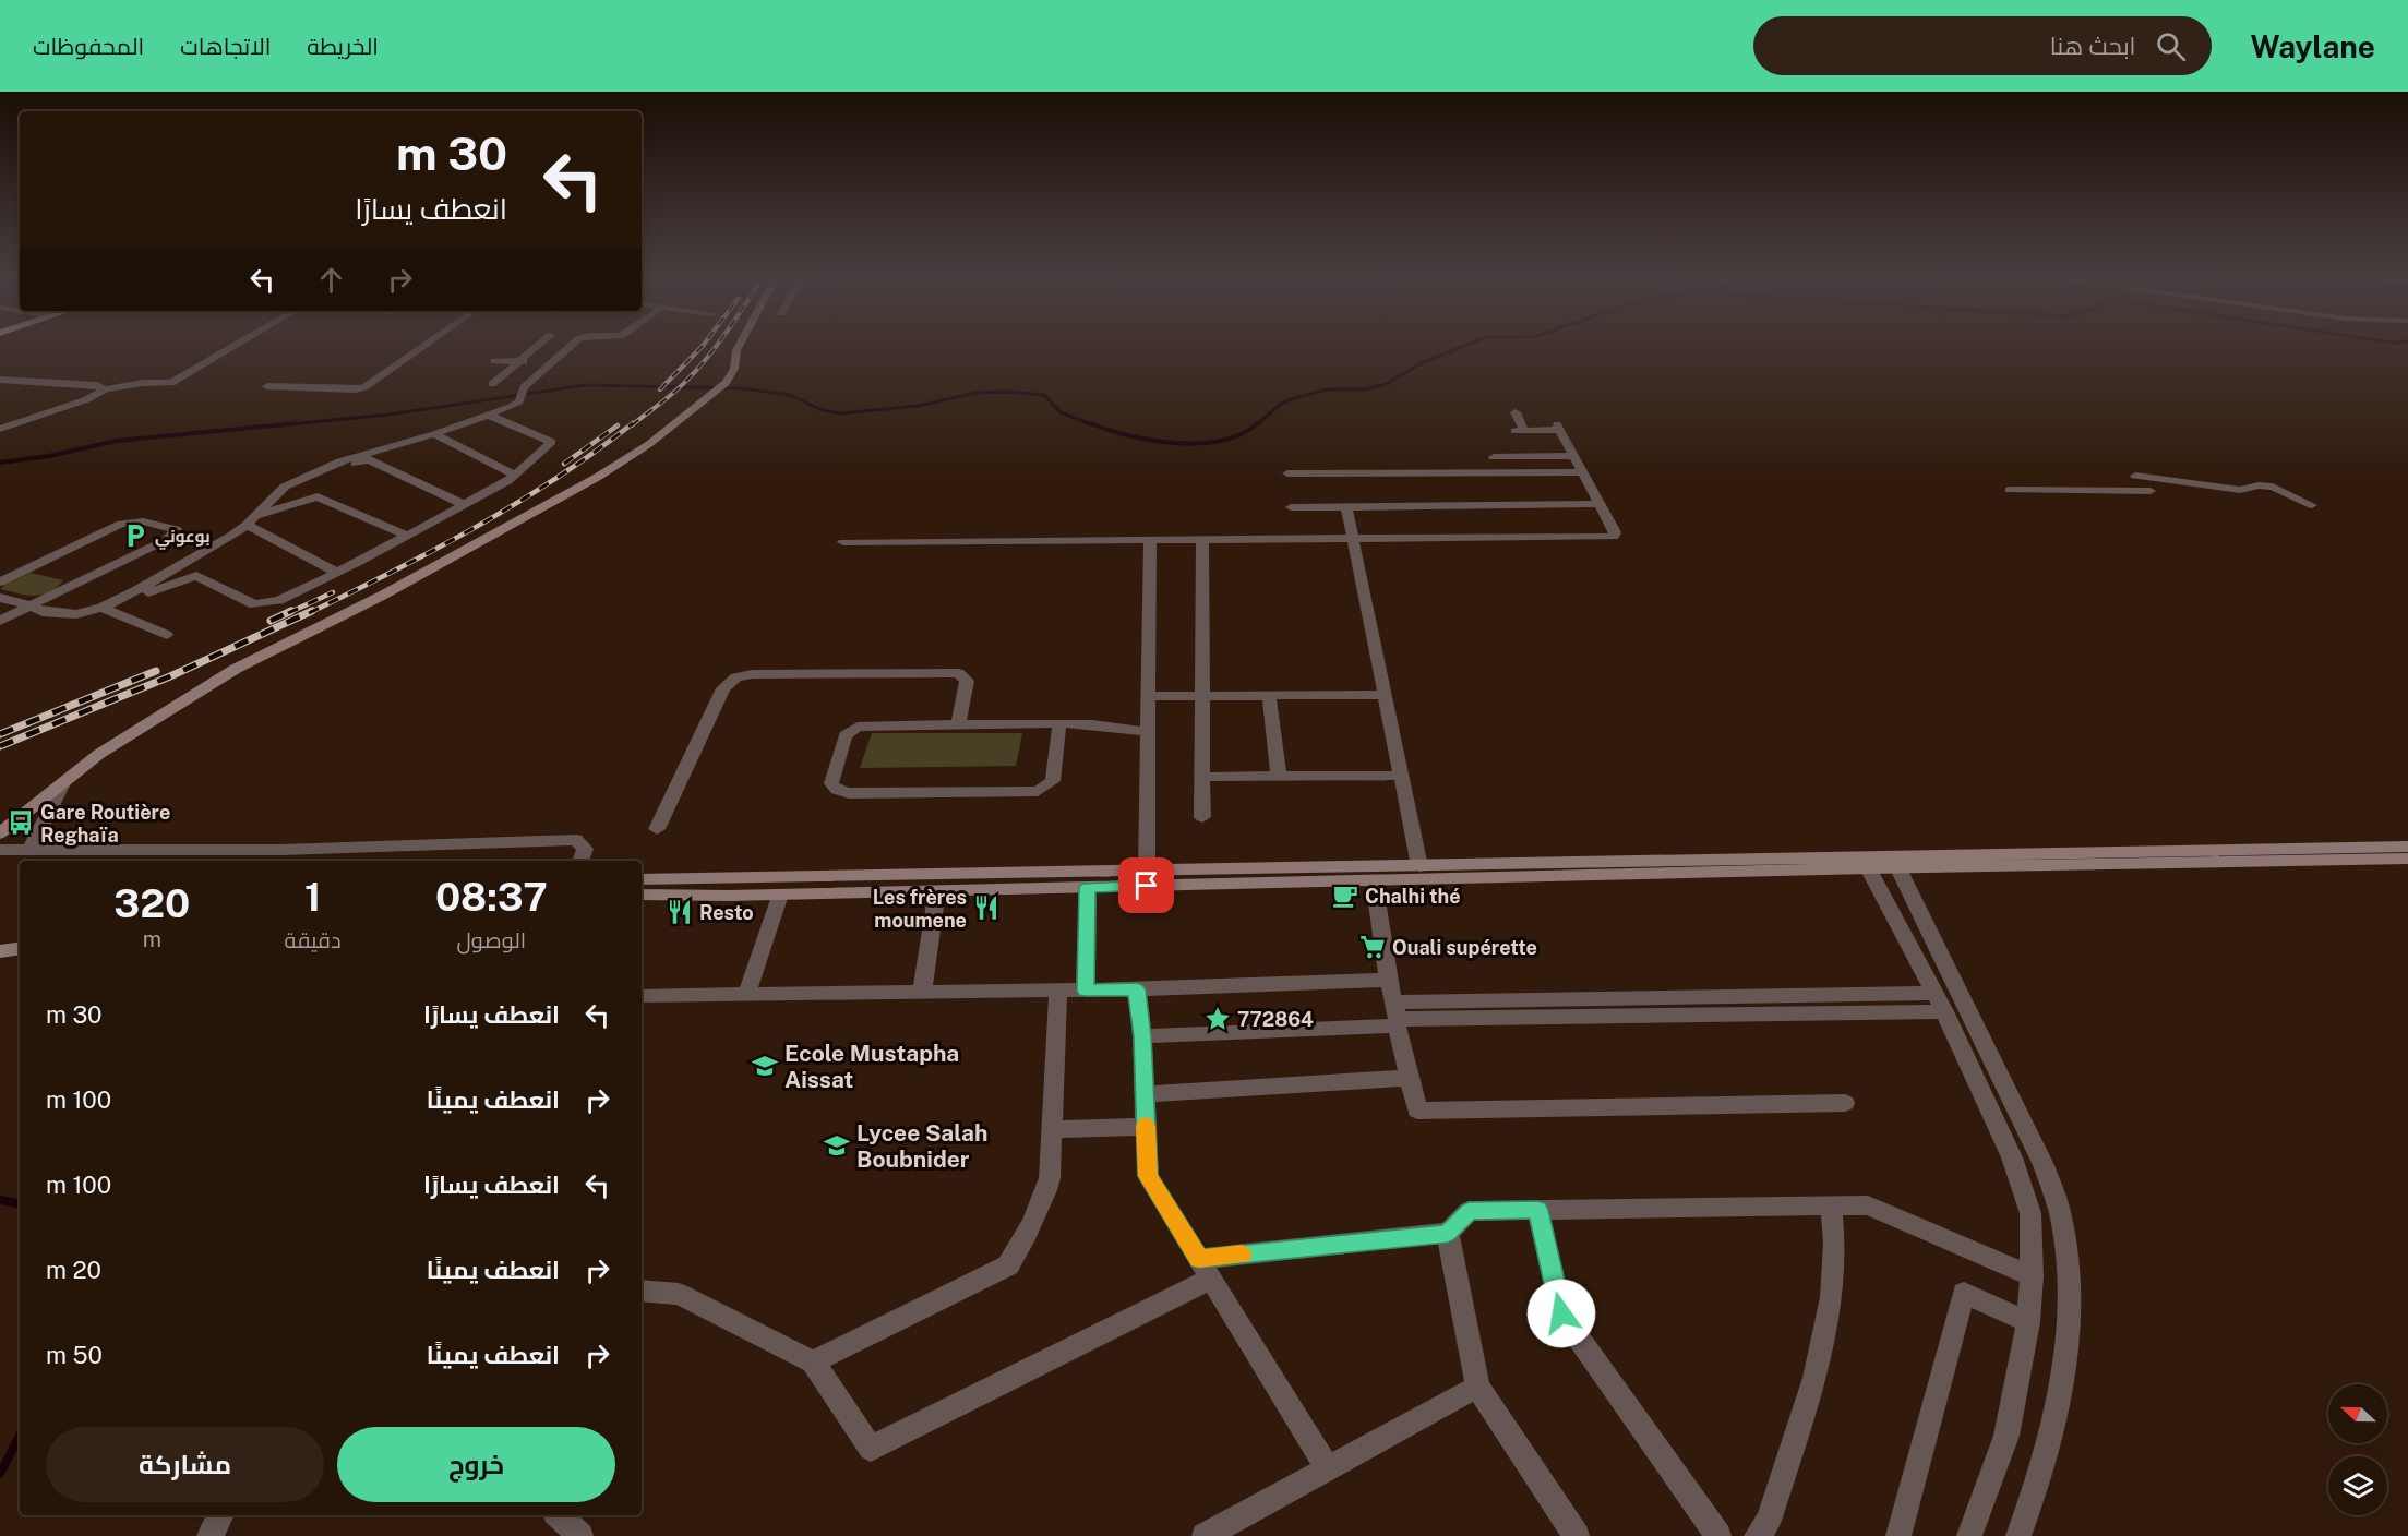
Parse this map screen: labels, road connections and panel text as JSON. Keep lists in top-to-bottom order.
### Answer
{
  "places": {
    "parking": ["بوعوني"],
    "bus stop": ["Gare Routière Reghaïa"],
    "cafe": ["Chalhi thé"],
    "restaurant": ["Les frères moumene", "Resto"],
    "supermarket": ["Ouali supérette"],
    "place": ["772864"],
    "school or university": ["Ecole Mustapha Aissat", "Lycee Salah Boubnider"]
  },
  "north": "left",
  "page": {
    "header": "Waylane",
    "search": "ابحث هنا",
    "nav": ["الخريطة", "الاتجاهات", "المحفوظات"],
    "turn": ["30 m", "انعطف يسارًا"],
    "eta": [
      "08:37",
      "الوصول",
      "1",
      "دقيقة",
      "320",
      "m"
    ],
    "list": [
      {
        "name": "انعطف يسارًا",
        "value": "30 m"
      },
      {
        "name": "انعطف يمينًا",
        "value": "100 m"
      },
      {
        "name": "انعطف يسارًا",
        "value": "100 m"
      },
      {
        "name": "انعطف يمينًا",
        "value": "20 m"
      },
      {
        "name": "انعطف يمينًا",
        "value": "50 m"
      }
    ],
    "buttons": ["خروج", "مشاركة"]
  }
}
